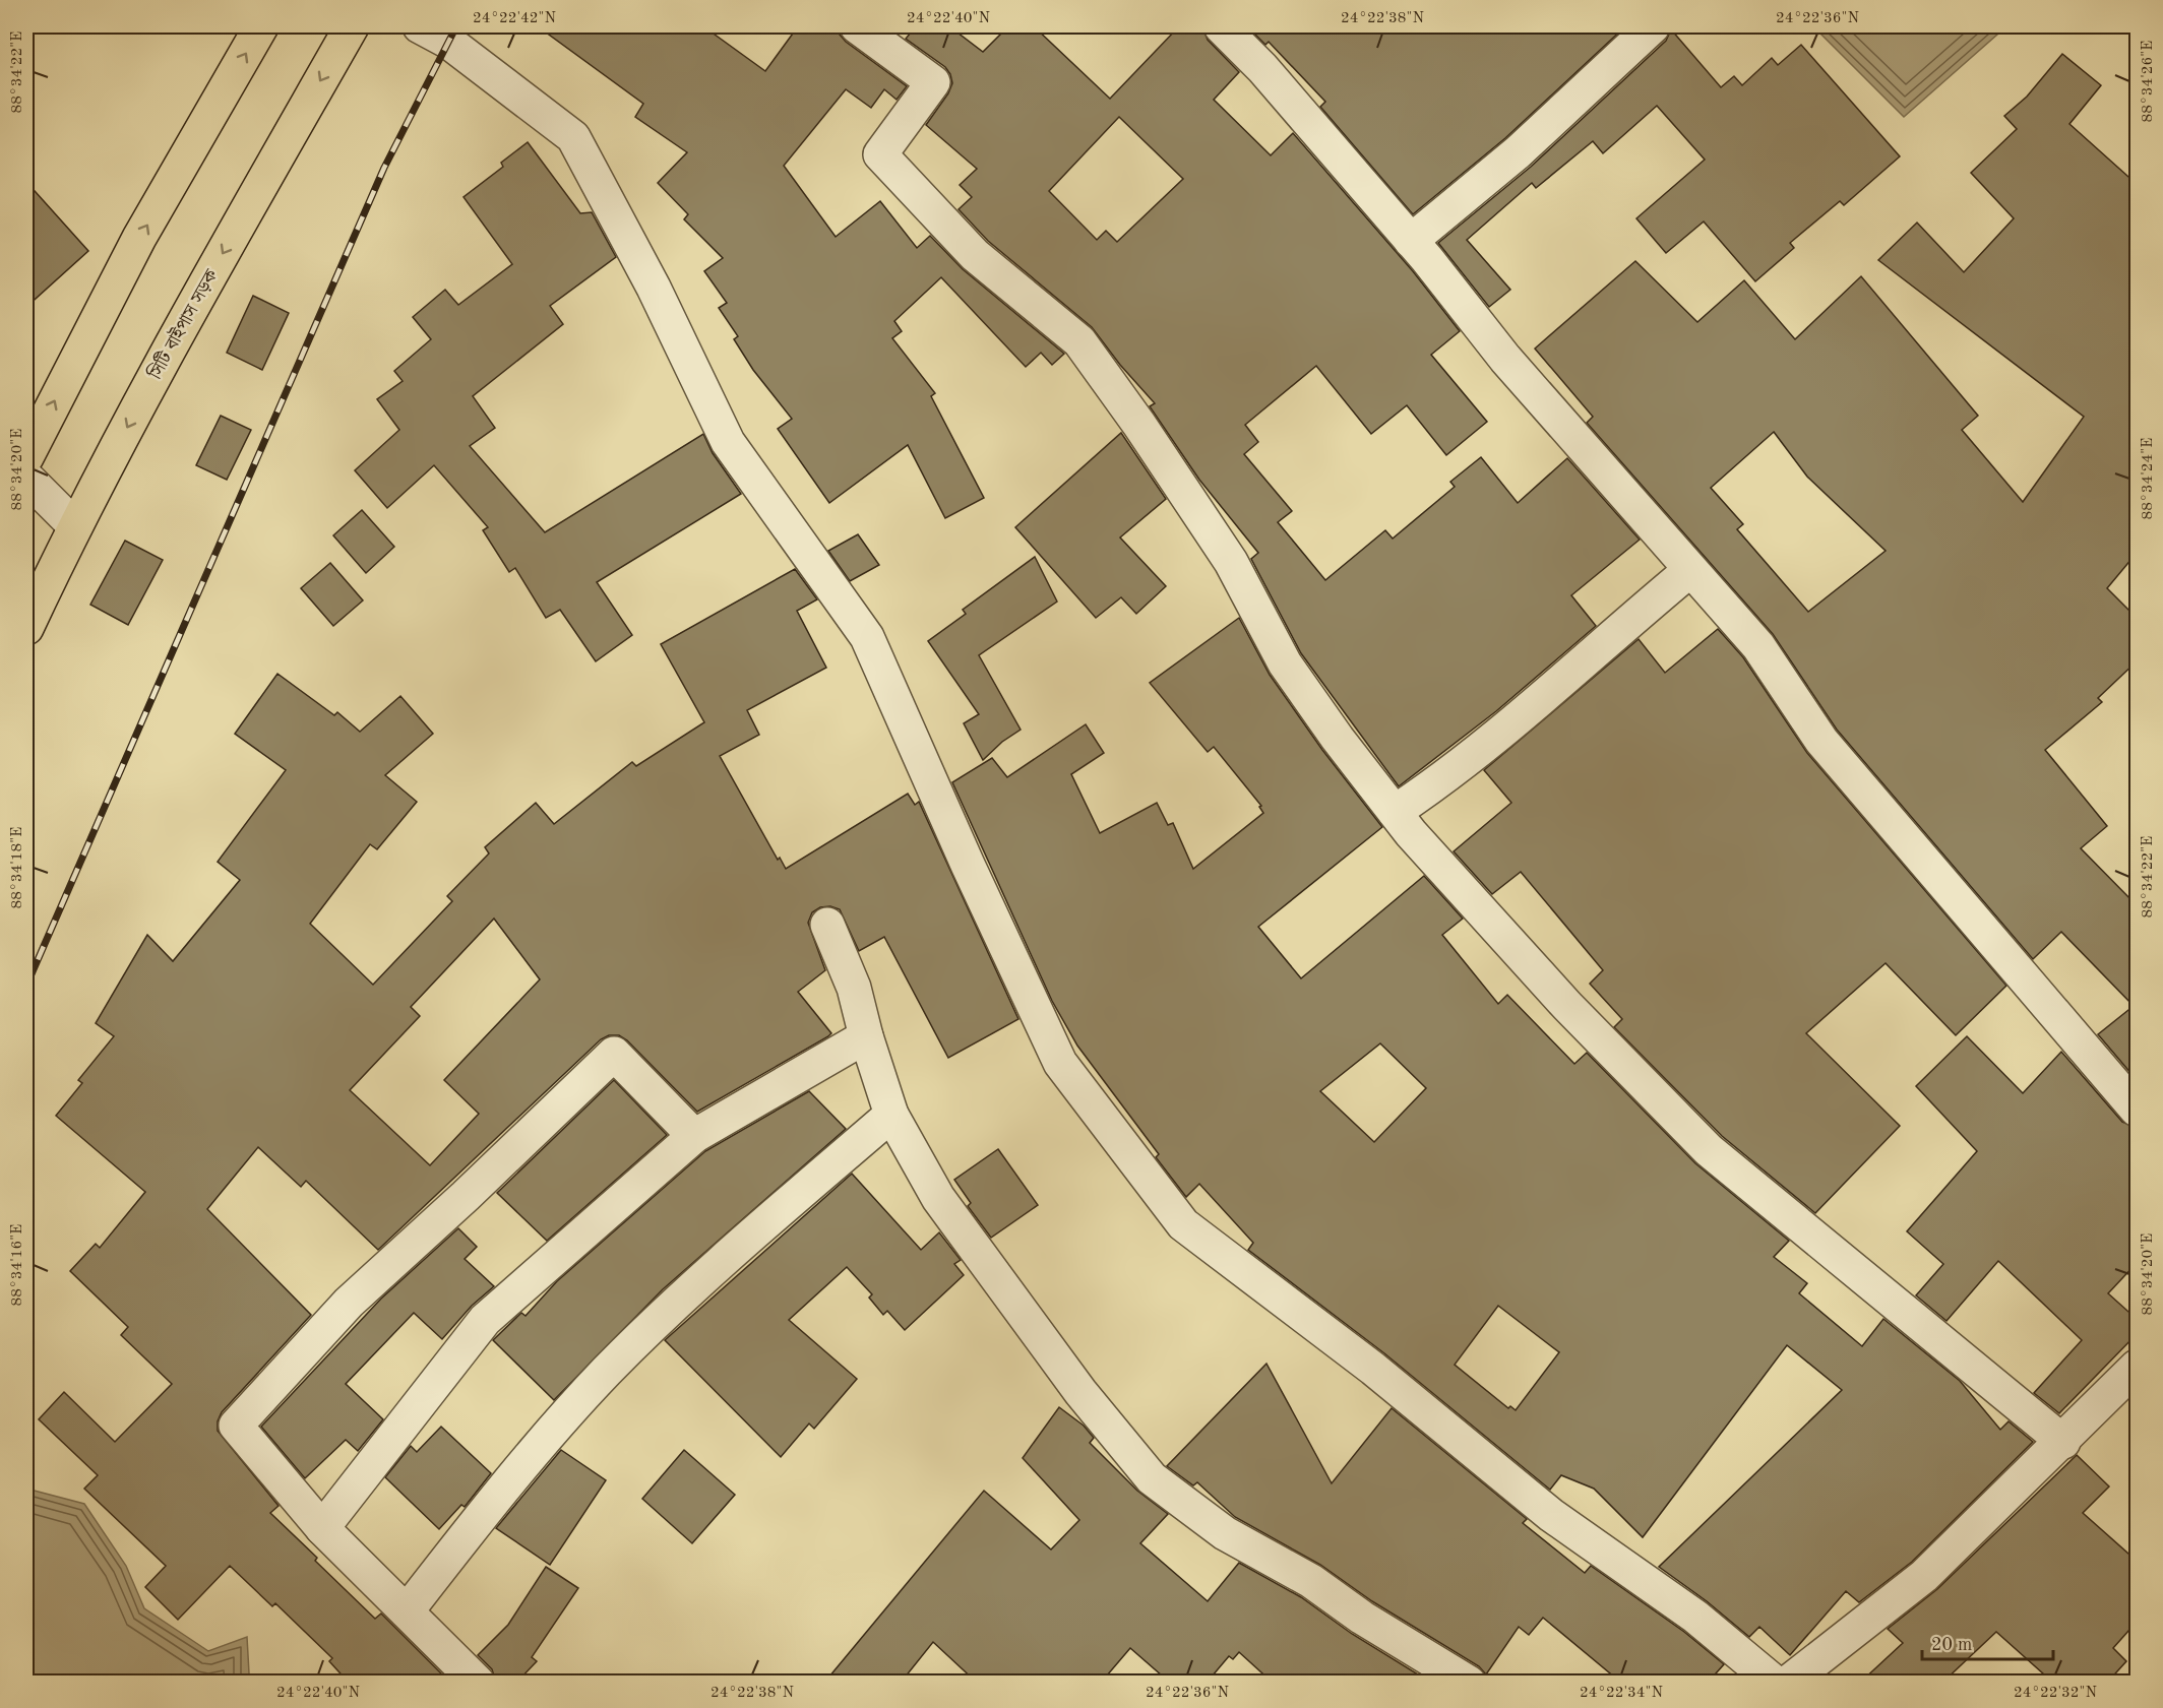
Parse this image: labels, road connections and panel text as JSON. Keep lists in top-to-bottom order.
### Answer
{
  "streets": {
    "main road": ["সিটি বাইপাস সড়ক"]
  },
  "scale_bar": "20 m",
  "coordinates": [
    "24°22'42\"N",
    "24°22'40\"N",
    "24°22'38\"N",
    "24°22'36\"N",
    "88°34'22\"E",
    "88°34'26\"E",
    "88°34'20\"E",
    "88°34'24\"E",
    "88°34'18\"E",
    "88°34'16\"E",
    "24°22'34\"N",
    "24°22'32\"N"
  ]
}
